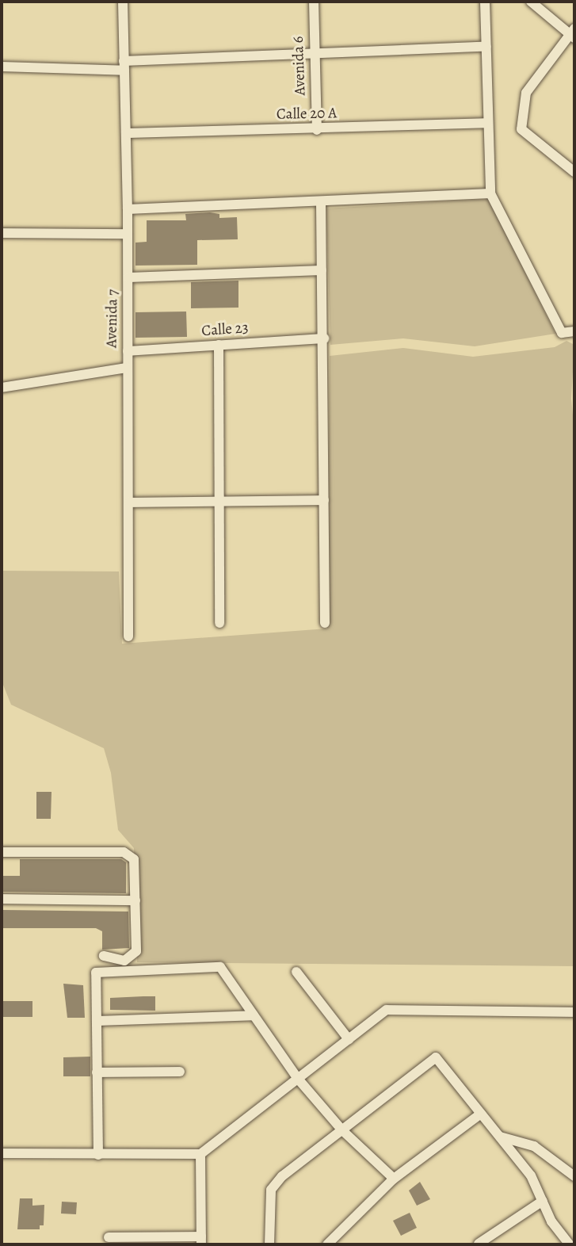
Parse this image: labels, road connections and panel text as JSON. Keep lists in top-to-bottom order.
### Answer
{
  "streets": {
    "street": [
      "Avenida 6",
      "Calle 20 A",
      "Avenida 7",
      "Calle 23"
    ]
  },
  "crossings": [
    ["Avenida 6", "Calle 20 A"],
    ["Calle 20 A", "Avenida 7"],
    ["Avenida 7", "Calle 23"]
  ]
}
